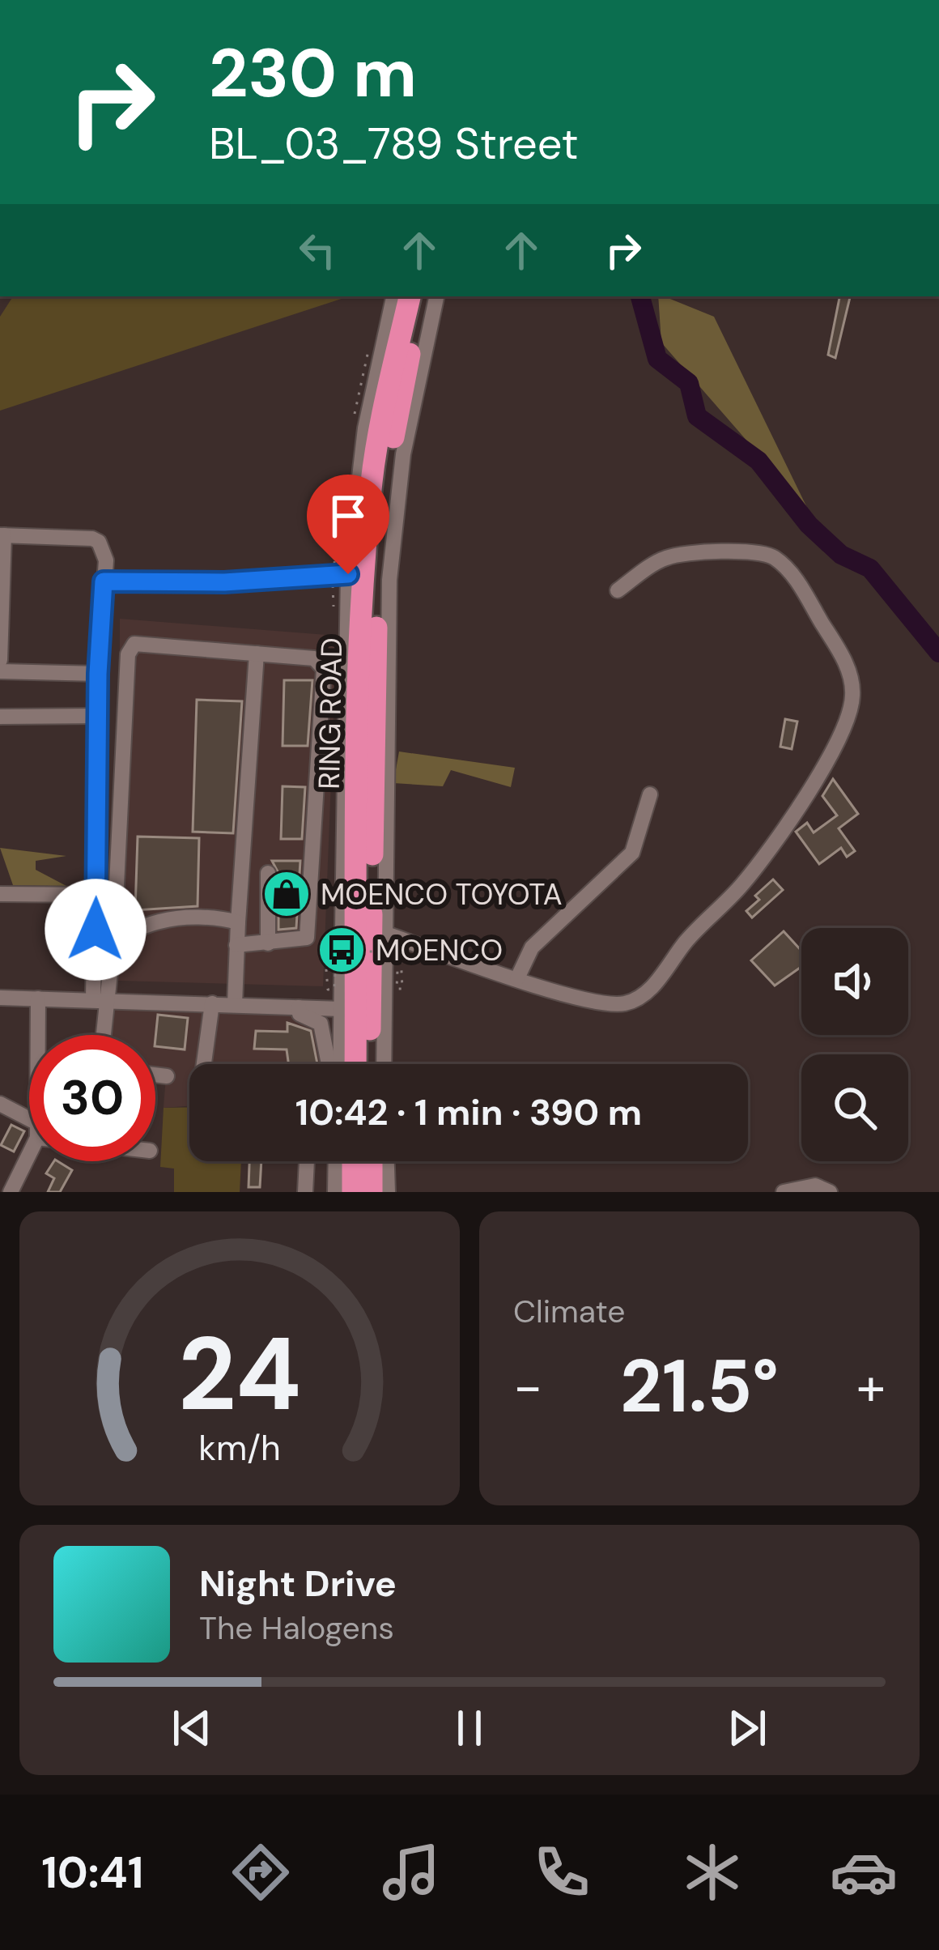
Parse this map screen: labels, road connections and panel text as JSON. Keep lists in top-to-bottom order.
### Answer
{
  "streets": {
    "highway": ["RING ROAD"]
  },
  "places": {
    "shop": ["MOENCO TOYOTA"],
    "bus stop": ["MOENCO"]
  },
  "page": {
    "turn": ["230 m", "BL_03_789 Street"],
    "limit": "30",
    "trip": "10:42 · 1 min · 390 m",
    "tile": "Climate",
    "heat": ["−", "21.5°", "+"],
    "song": ["Night Drive", "The Halogens"],
    "tabs": "10:41",
    "gauge": ["24", "km/h"]
  }
}
